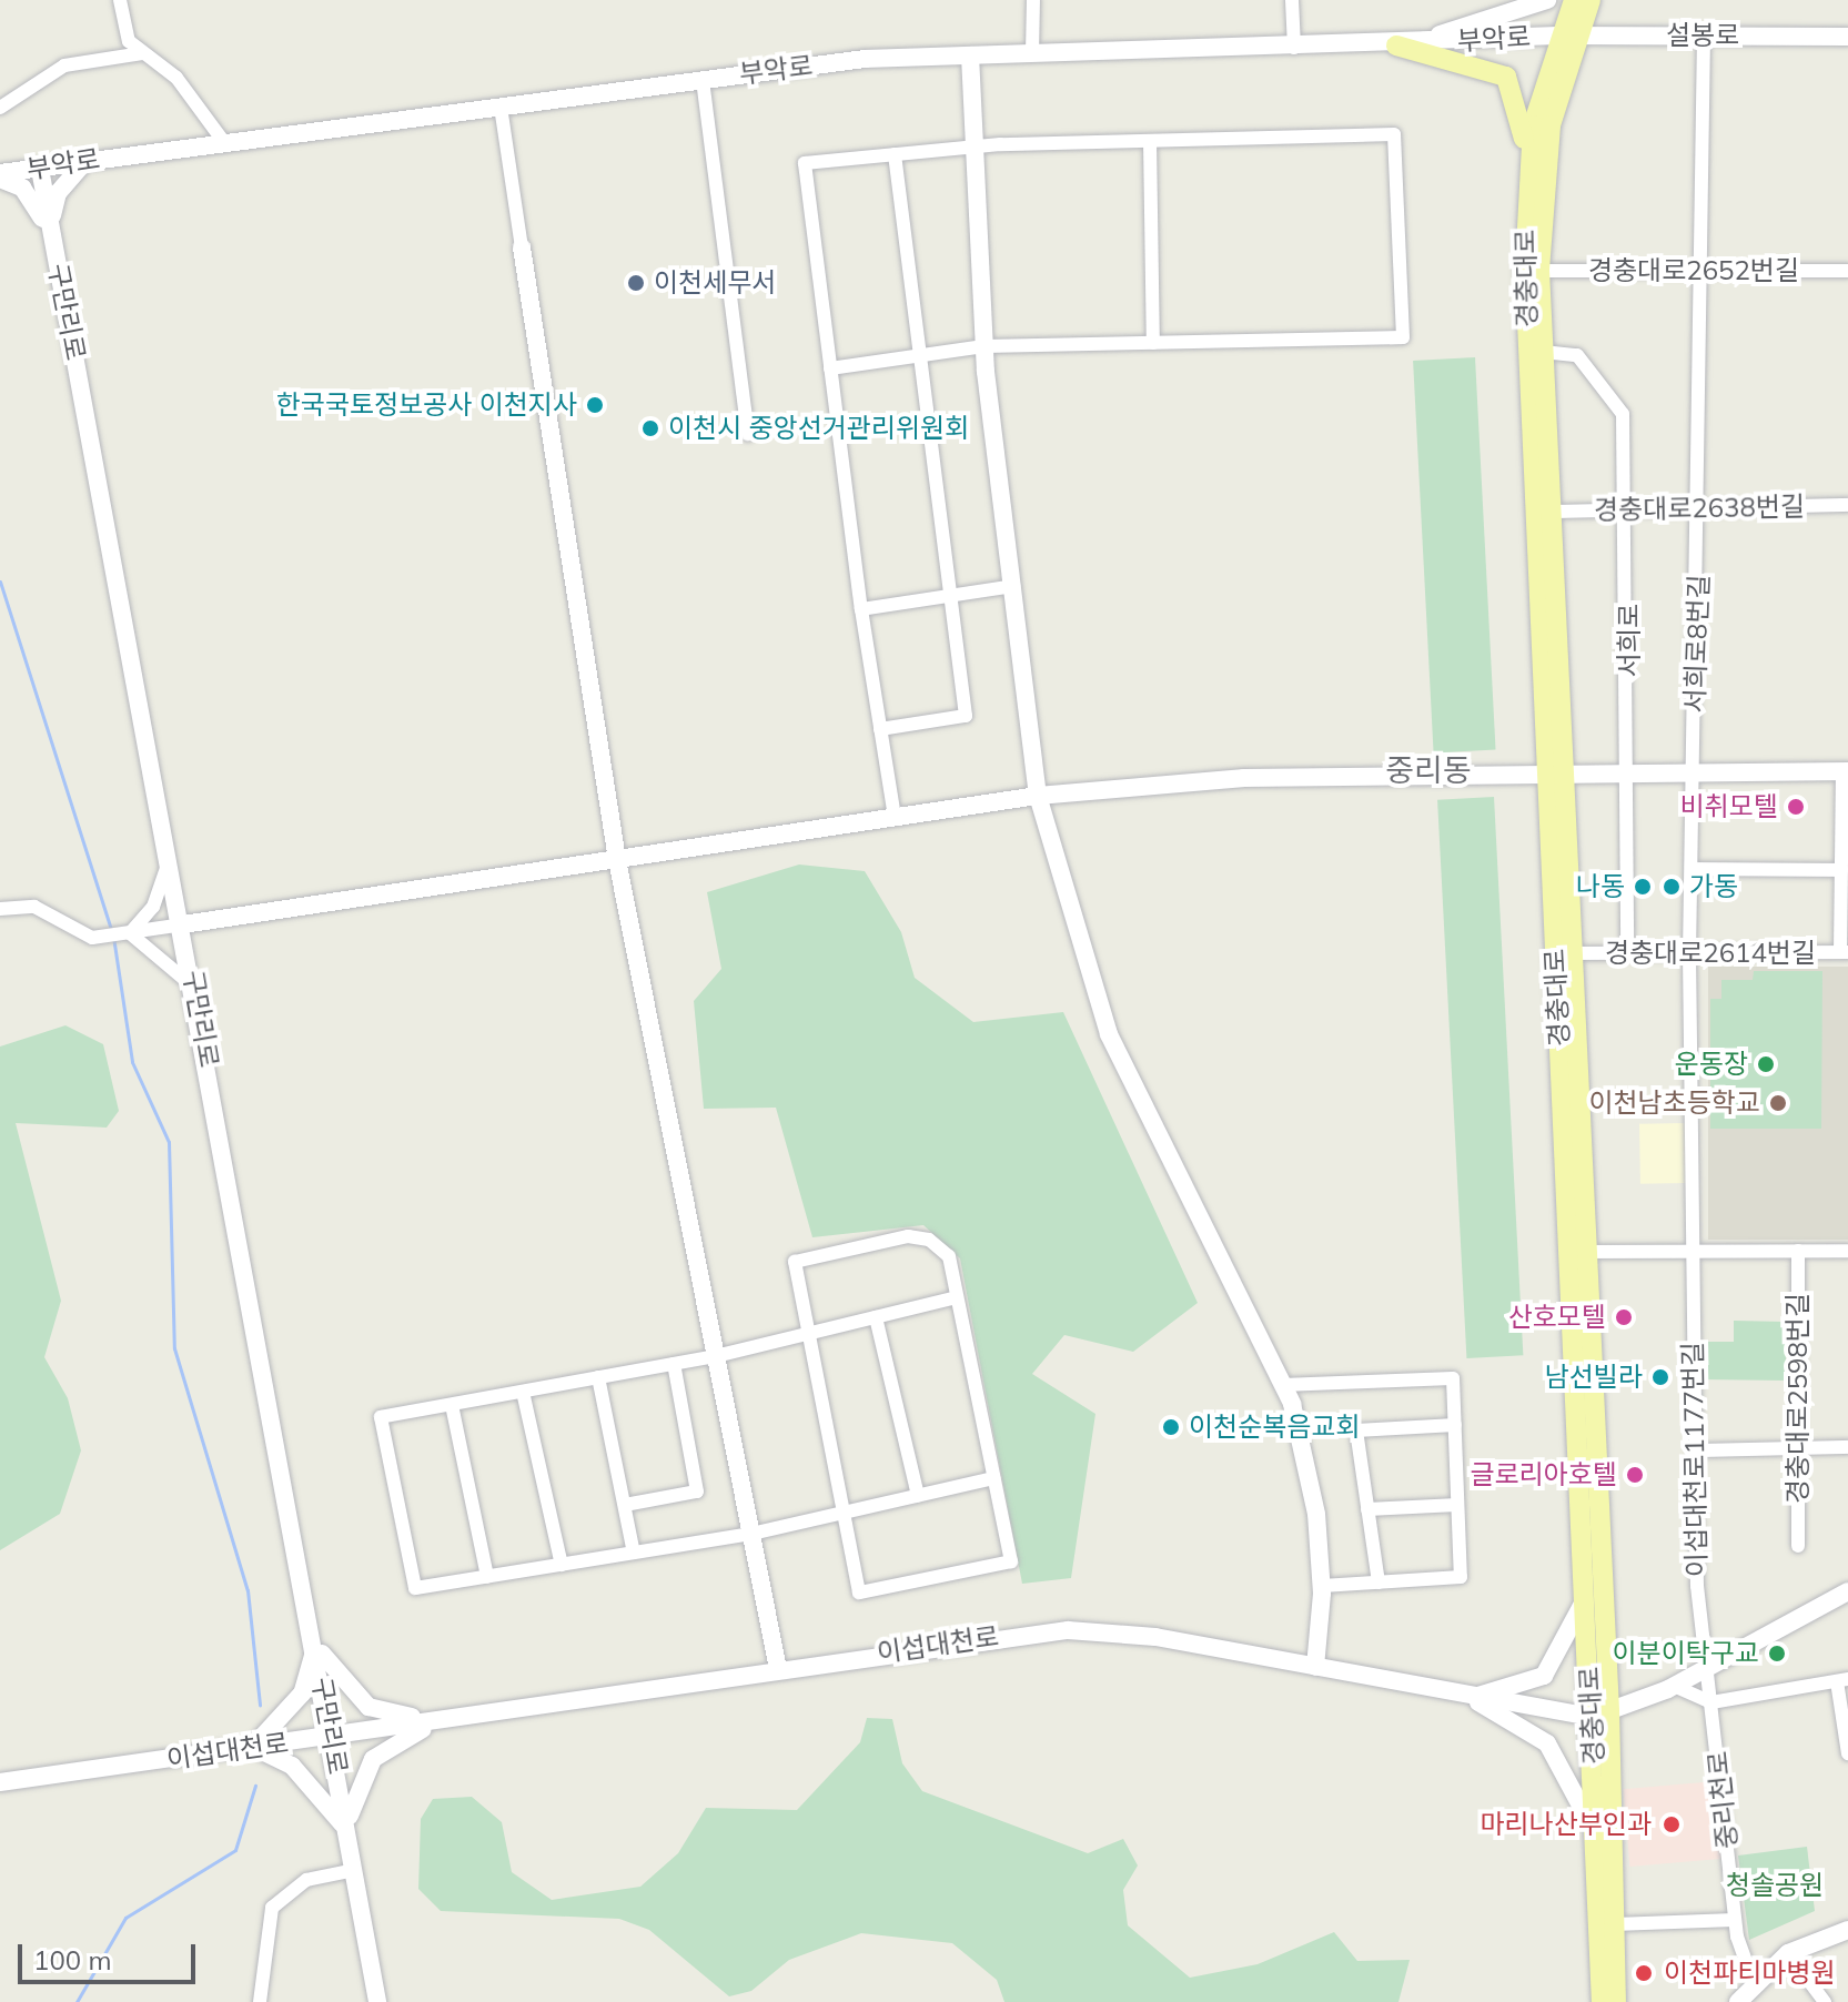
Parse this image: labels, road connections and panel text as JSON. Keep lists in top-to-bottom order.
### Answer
{
  "streets": {
    "main road": ["경충대로"],
    "street": [
      "설봉로",
      "부악로",
      "경충대로2652번길",
      "구만리로",
      "경충대로2638번길",
      "서희로",
      "서희로8번길",
      "경충대로2614번길",
      "경충대로2598번길",
      "이섭대천로1177번길",
      "이섭대천로",
      "중리천로"
    ]
  },
  "crossings": [
    ["설봉로", "부악로"],
    ["설봉로", "경충대로"],
    ["설봉로", "서희로8번길"],
    ["부악로", "경충대로"],
    ["부악로", "구만리로"],
    ["경충대로2652번길", "경충대로"],
    ["경충대로2652번길", "서희로8번길"],
    ["경충대로", "경충대로2638번길"],
    ["경충대로", "경충대로2614번길"],
    ["경충대로", "이섭대천로"],
    ["구만리로", "이섭대천로"],
    ["경충대로2638번길", "서희로"],
    ["경충대로2638번길", "서희로8번길"],
    ["서희로", "경충대로2614번길"],
    ["서희로8번길", "경충대로2614번길"],
    ["서희로8번길", "이섭대천로1177번길"],
    ["이섭대천로1177번길", "중리천로"]
  ],
  "districts": ["중리동"],
  "parks": ["청솔공원"],
  "places": [
    "이천세무서",
    "한국국토정보공사 이천지사",
    "이천시 중앙선거관리위원회",
    "비취모텔",
    "나동",
    "가동",
    "운동장",
    "이천남초등학교",
    "산호모텔",
    "남선빌라",
    "이천순복음교회",
    "글로리아호텔",
    "이분이탁구교",
    "마리나산부인과",
    "이천파티마병원"
  ],
  "scale_bar": "100 m"
}
